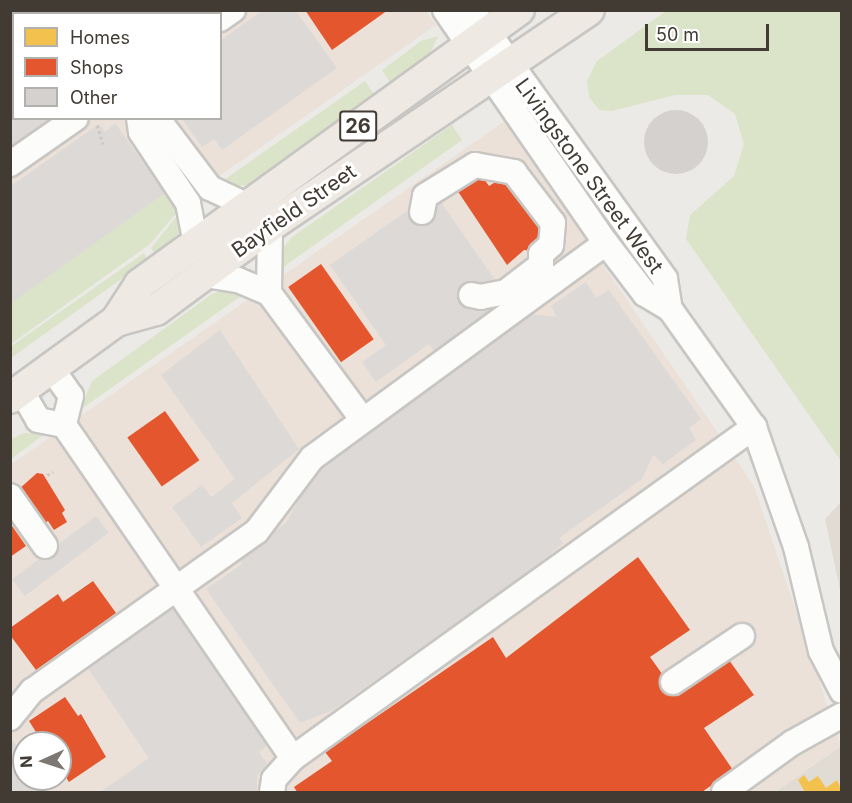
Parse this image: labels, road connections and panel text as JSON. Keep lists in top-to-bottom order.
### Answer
{
  "streets": {
    "main road": ["26", "Bayfield Street"],
    "street": ["Livingstone Street West"]
  },
  "crossings": [
    ["Livingstone Street West", "Bayfield Street"]
  ],
  "legend": ["Homes", "Shops", "Other"],
  "scale_bar": "50 m",
  "north": "left"
}
